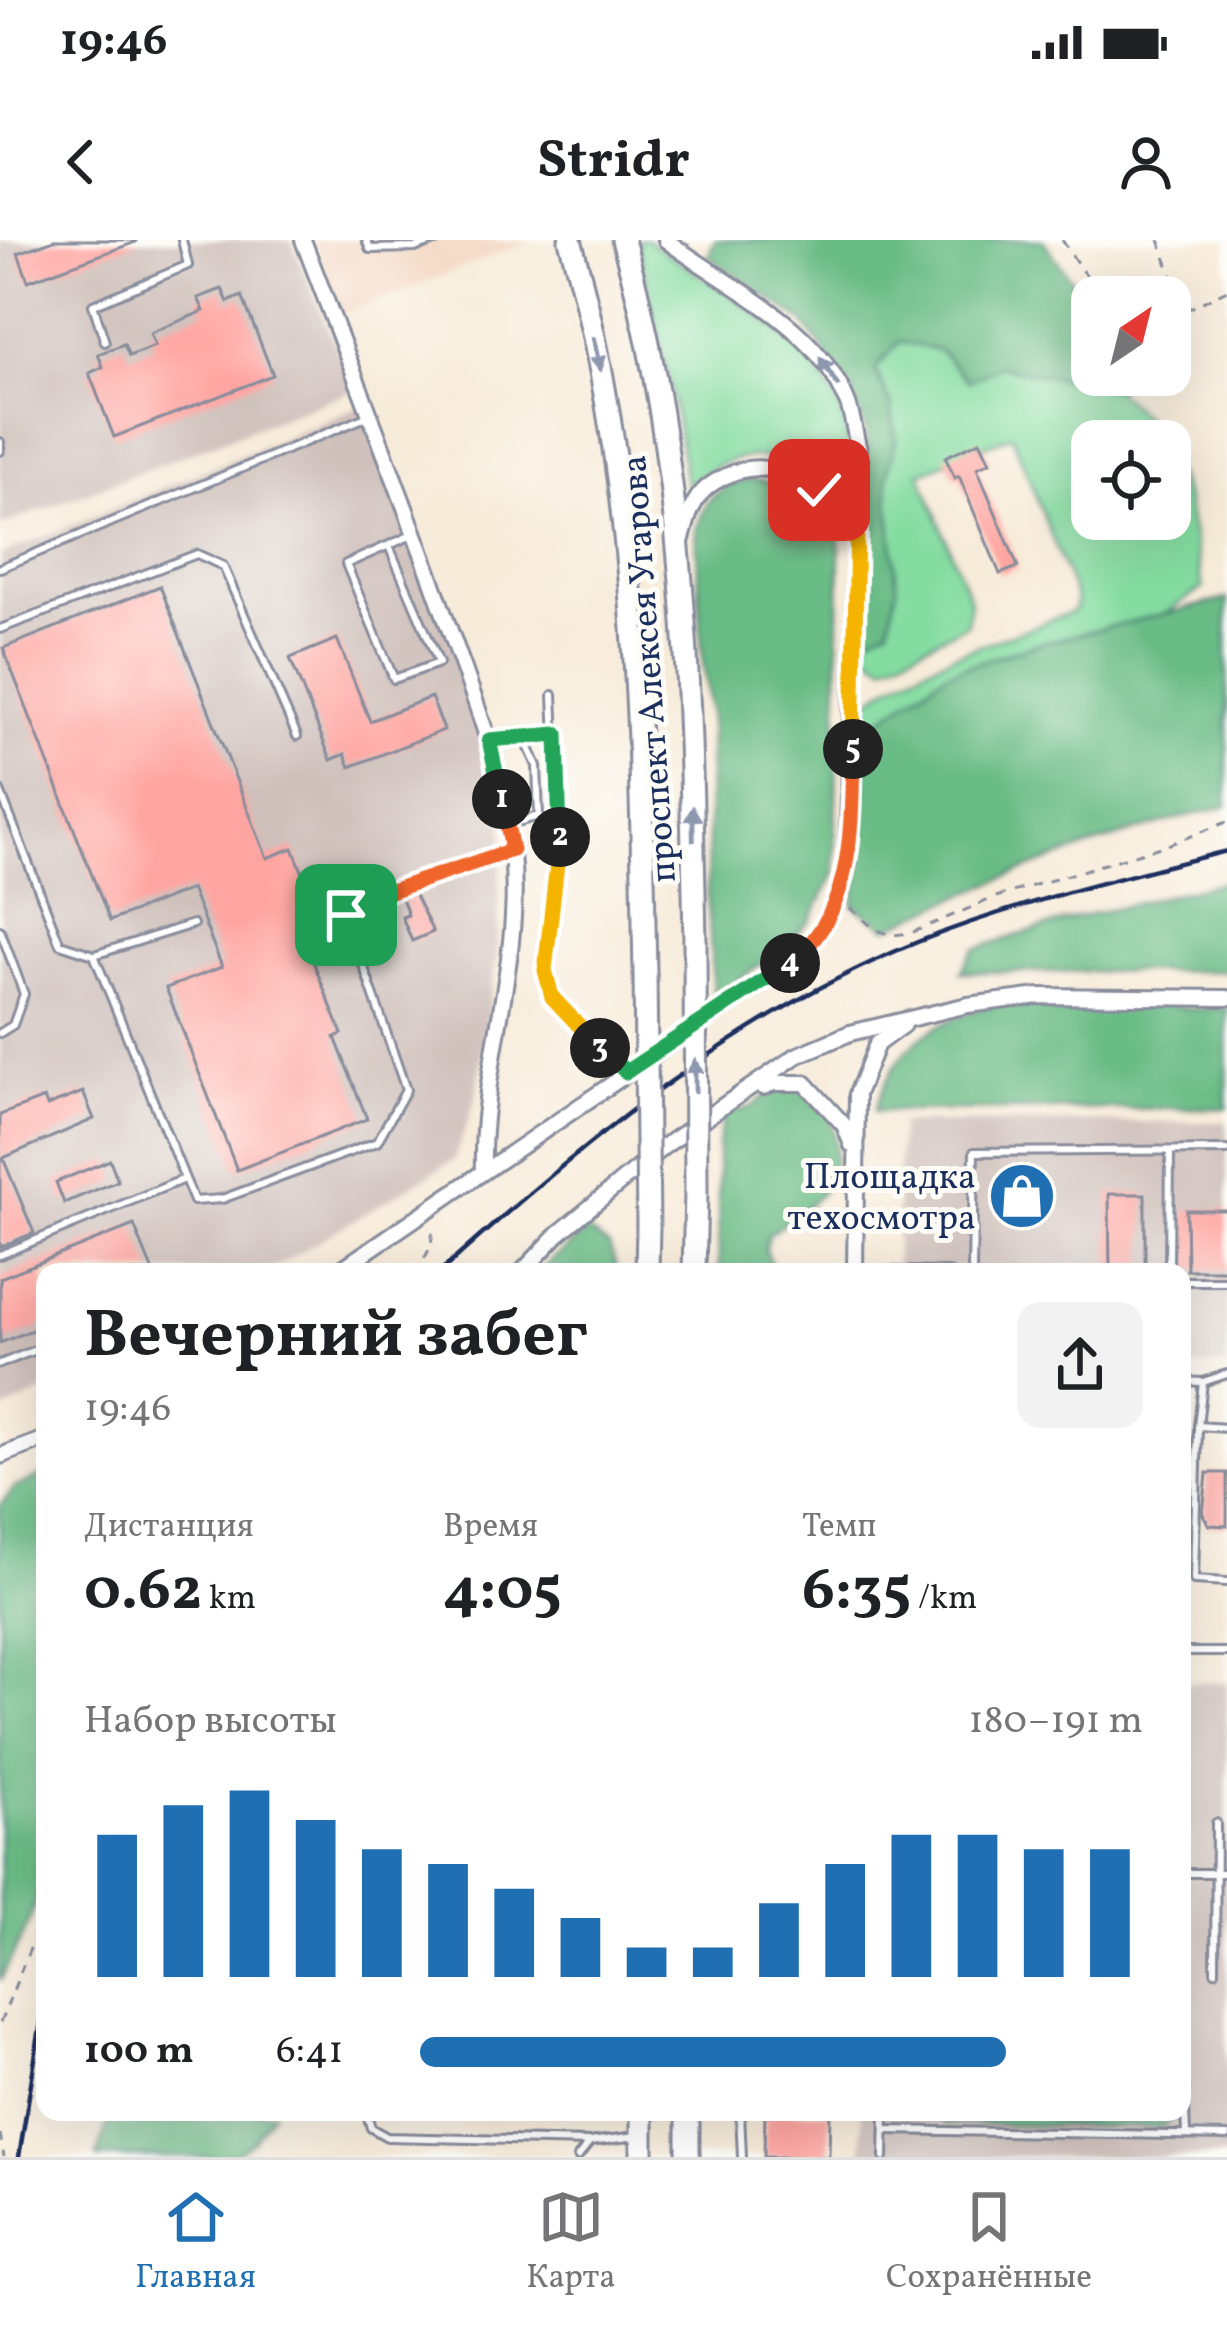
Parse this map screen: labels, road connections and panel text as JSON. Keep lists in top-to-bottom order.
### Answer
{
  "streets": {
    "main road": ["проспект Алексея Угарова"]
  },
  "places": {
    "shop": ["Площадка техосмотра"]
  },
  "north": "top right",
  "page": {
    "status": "19:46",
    "header": "Stridr",
    "pins": [
      "5",
      "1",
      "2",
      "4",
      "3"
    ],
    "heading": ["Вечерний забег", "19:46"],
    "stats": [
      ["Дистанция", "0.62 km"],
      ["Время", "4:05"],
      ["Темп", "6:35 /km"]
    ],
    "chart": ["Набор высоты", "180–191 m"],
    "list": [
      {
        "name": "100 m",
        "note": "6:41"
      }
    ],
    "tabs": ["Главная", "Карта", "Сохранённые"]
  }
}
